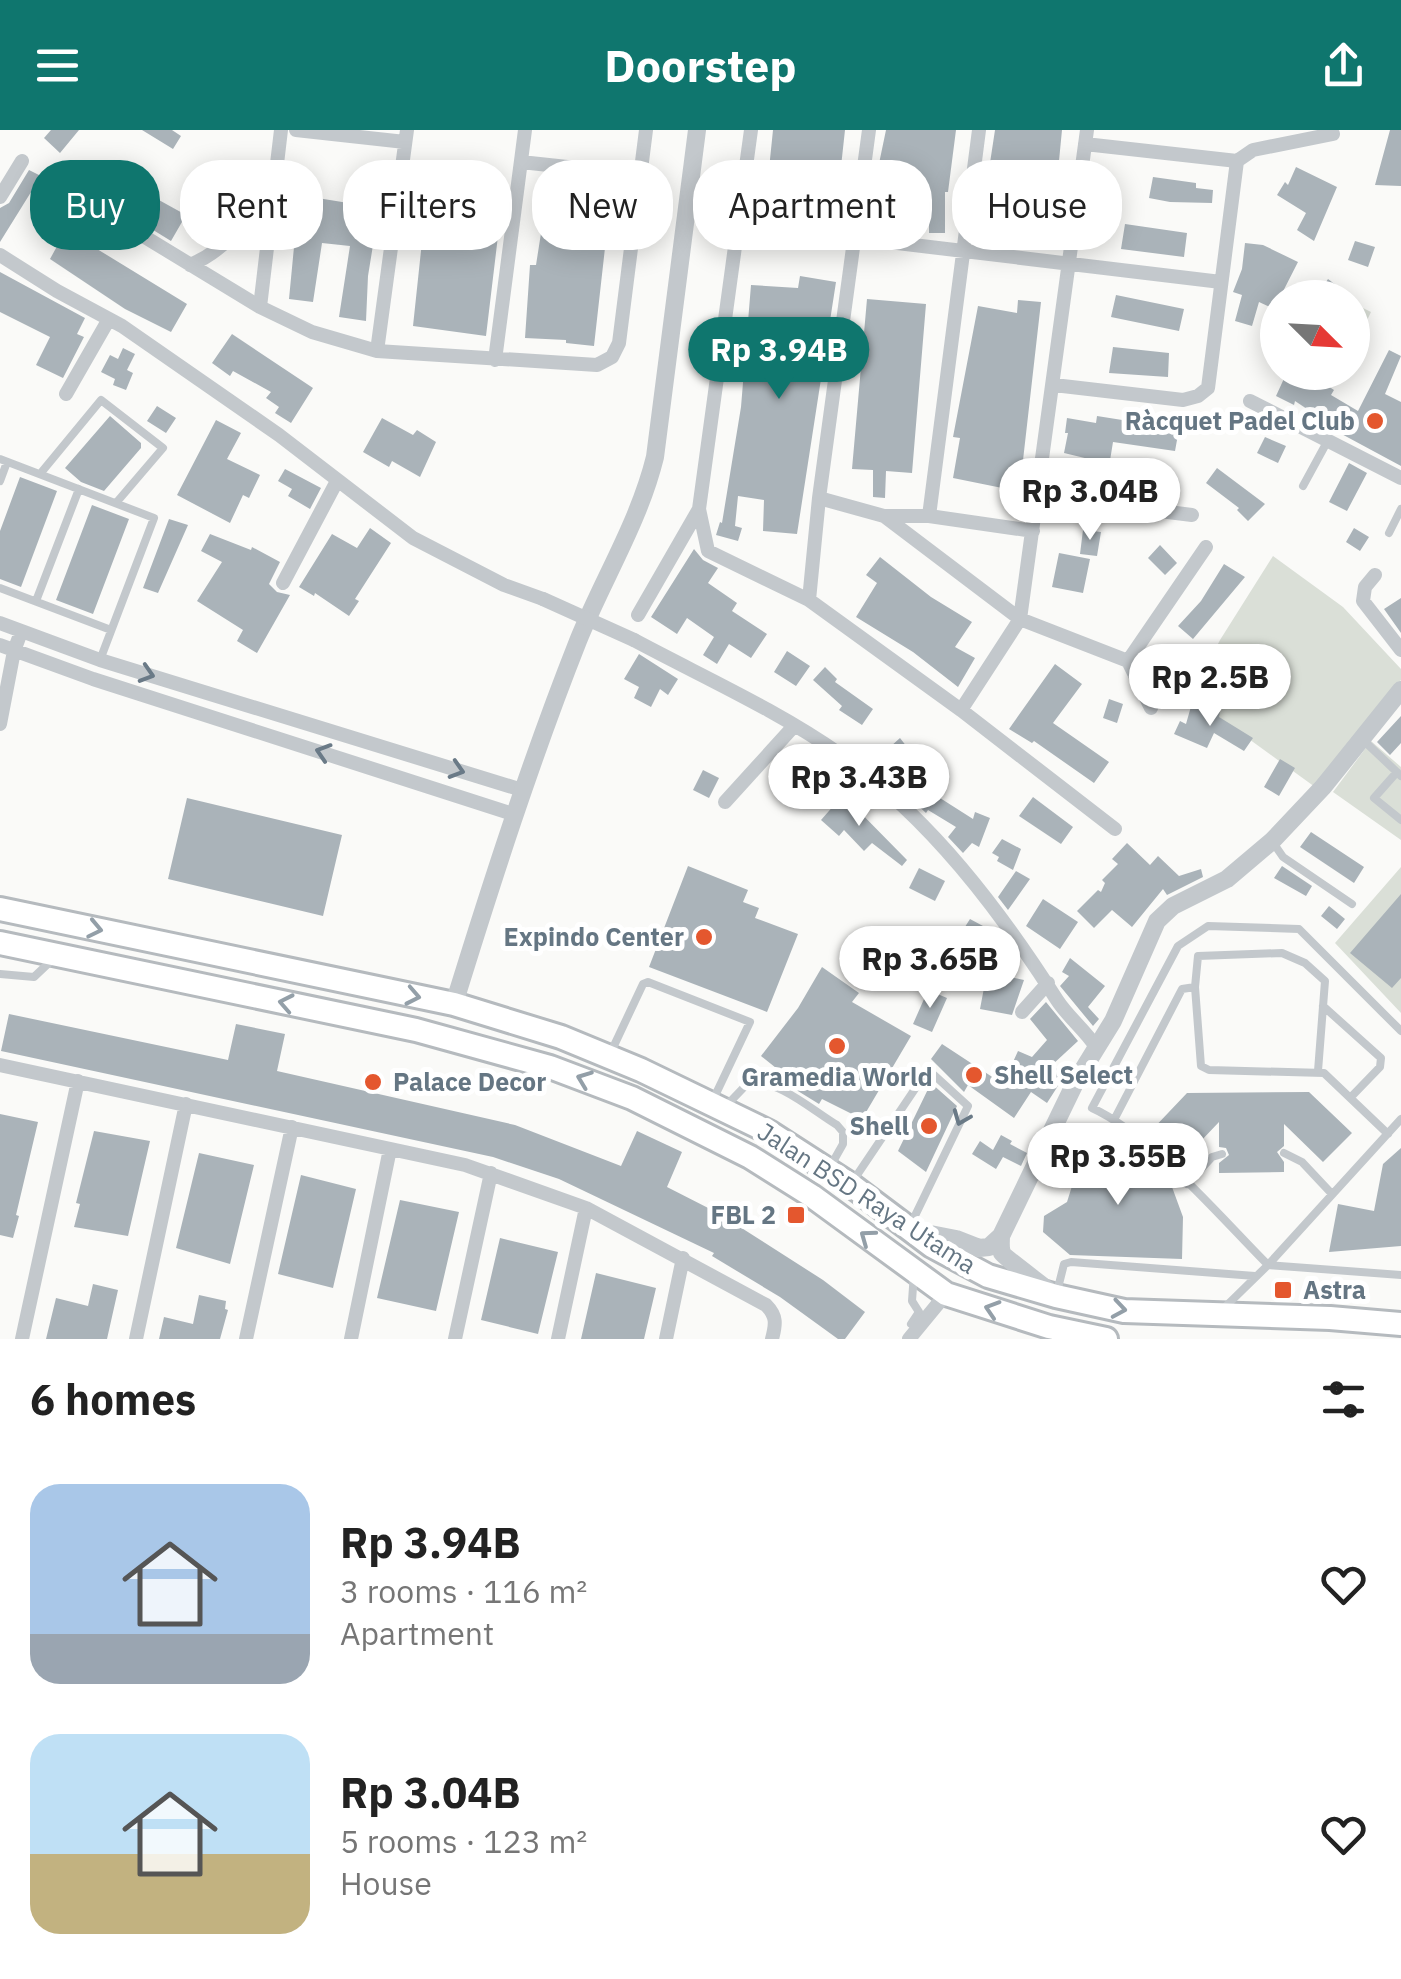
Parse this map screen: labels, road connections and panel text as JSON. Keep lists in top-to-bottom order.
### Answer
{
  "streets": {
    "main road": ["Jalan BSD Raya Utama"]
  },
  "places": {
    "other": [
      "Ràcquet Padel Club",
      "Expindo Center",
      "Gramedia World",
      "Shell Select",
      "Palace Decor",
      "Shell"
    ],
    "transit": ["FBL 2", "Astra"]
  },
  "north": "bottom right",
  "page": {
    "header": "Doorstep",
    "chip": [
      "Buy",
      "Rent",
      "Filters",
      "New",
      "Apartment",
      "House"
    ],
    "price": [
      "Rp 3.94B",
      "Rp 3.04B",
      "Rp 2.5B",
      "Rp 3.43B",
      "Rp 3.65B",
      "Rp 3.55B"
    ],
    "heading": "6 homes",
    "list": [
      {
        "name": "Rp 3.94B",
        "note": "3 rooms · 116 m² · Apartment"
      },
      {
        "name": "Rp 3.04B",
        "note": "5 rooms · 123 m² · House"
      }
    ]
  }
}
